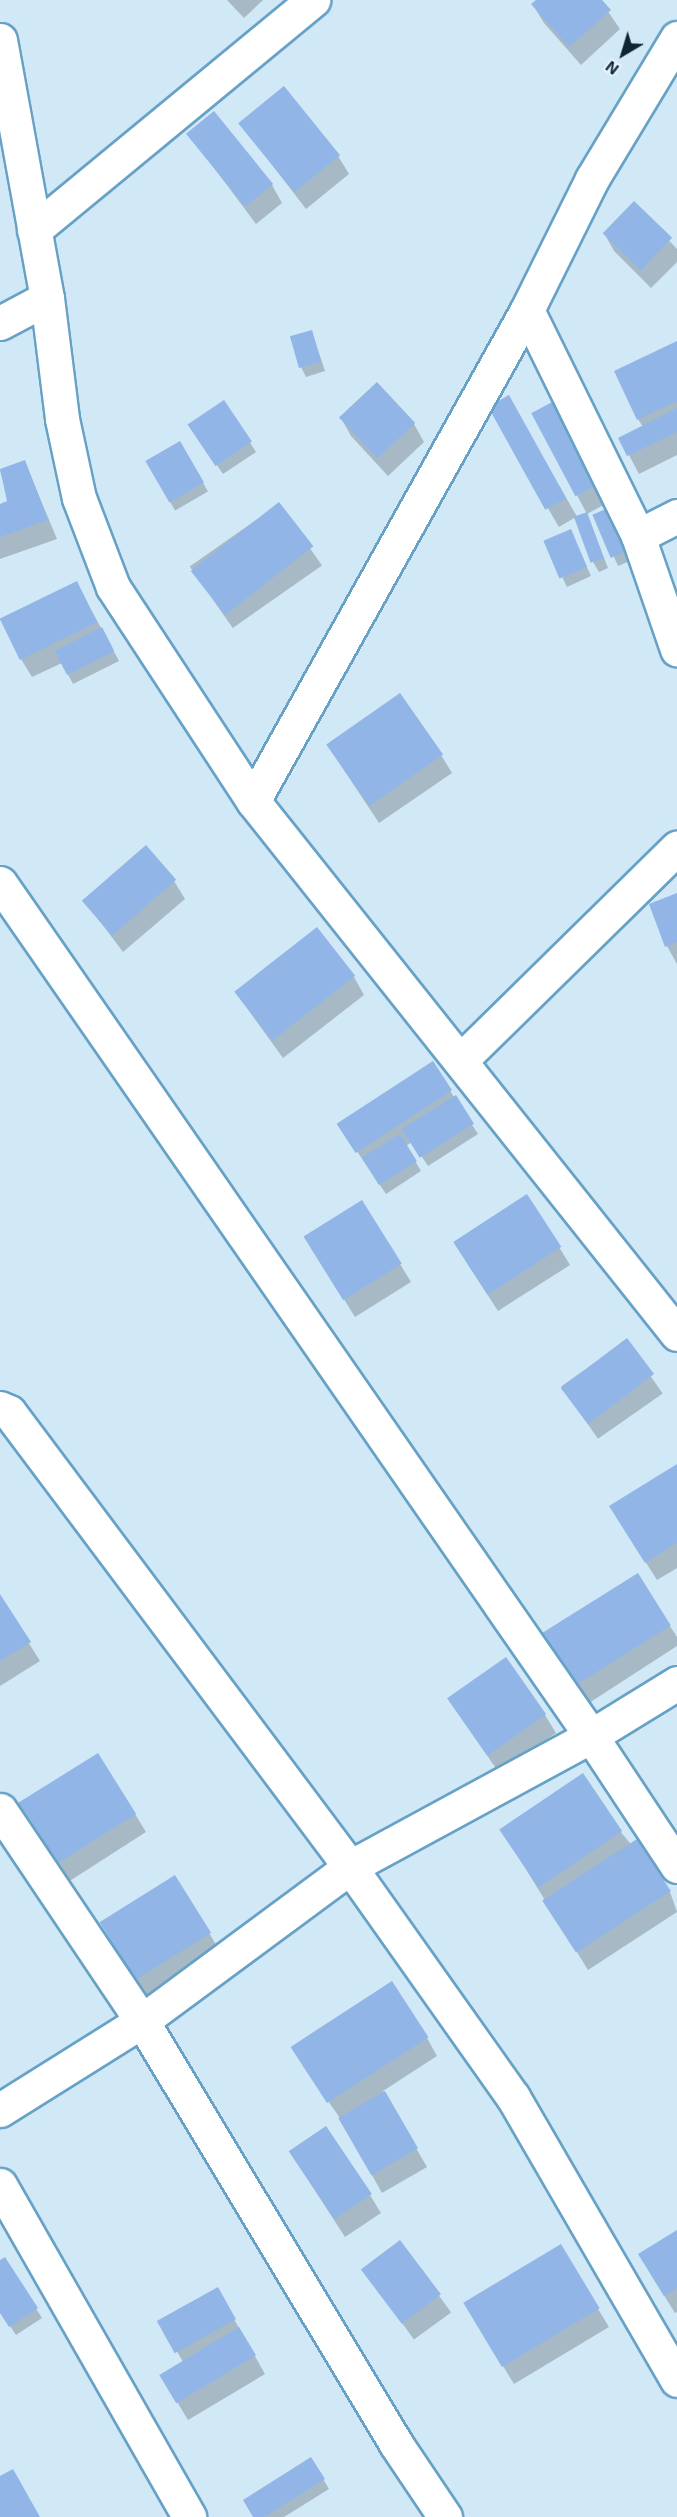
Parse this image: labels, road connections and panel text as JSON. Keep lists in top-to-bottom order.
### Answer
{
  "north": "bottom left"
}
